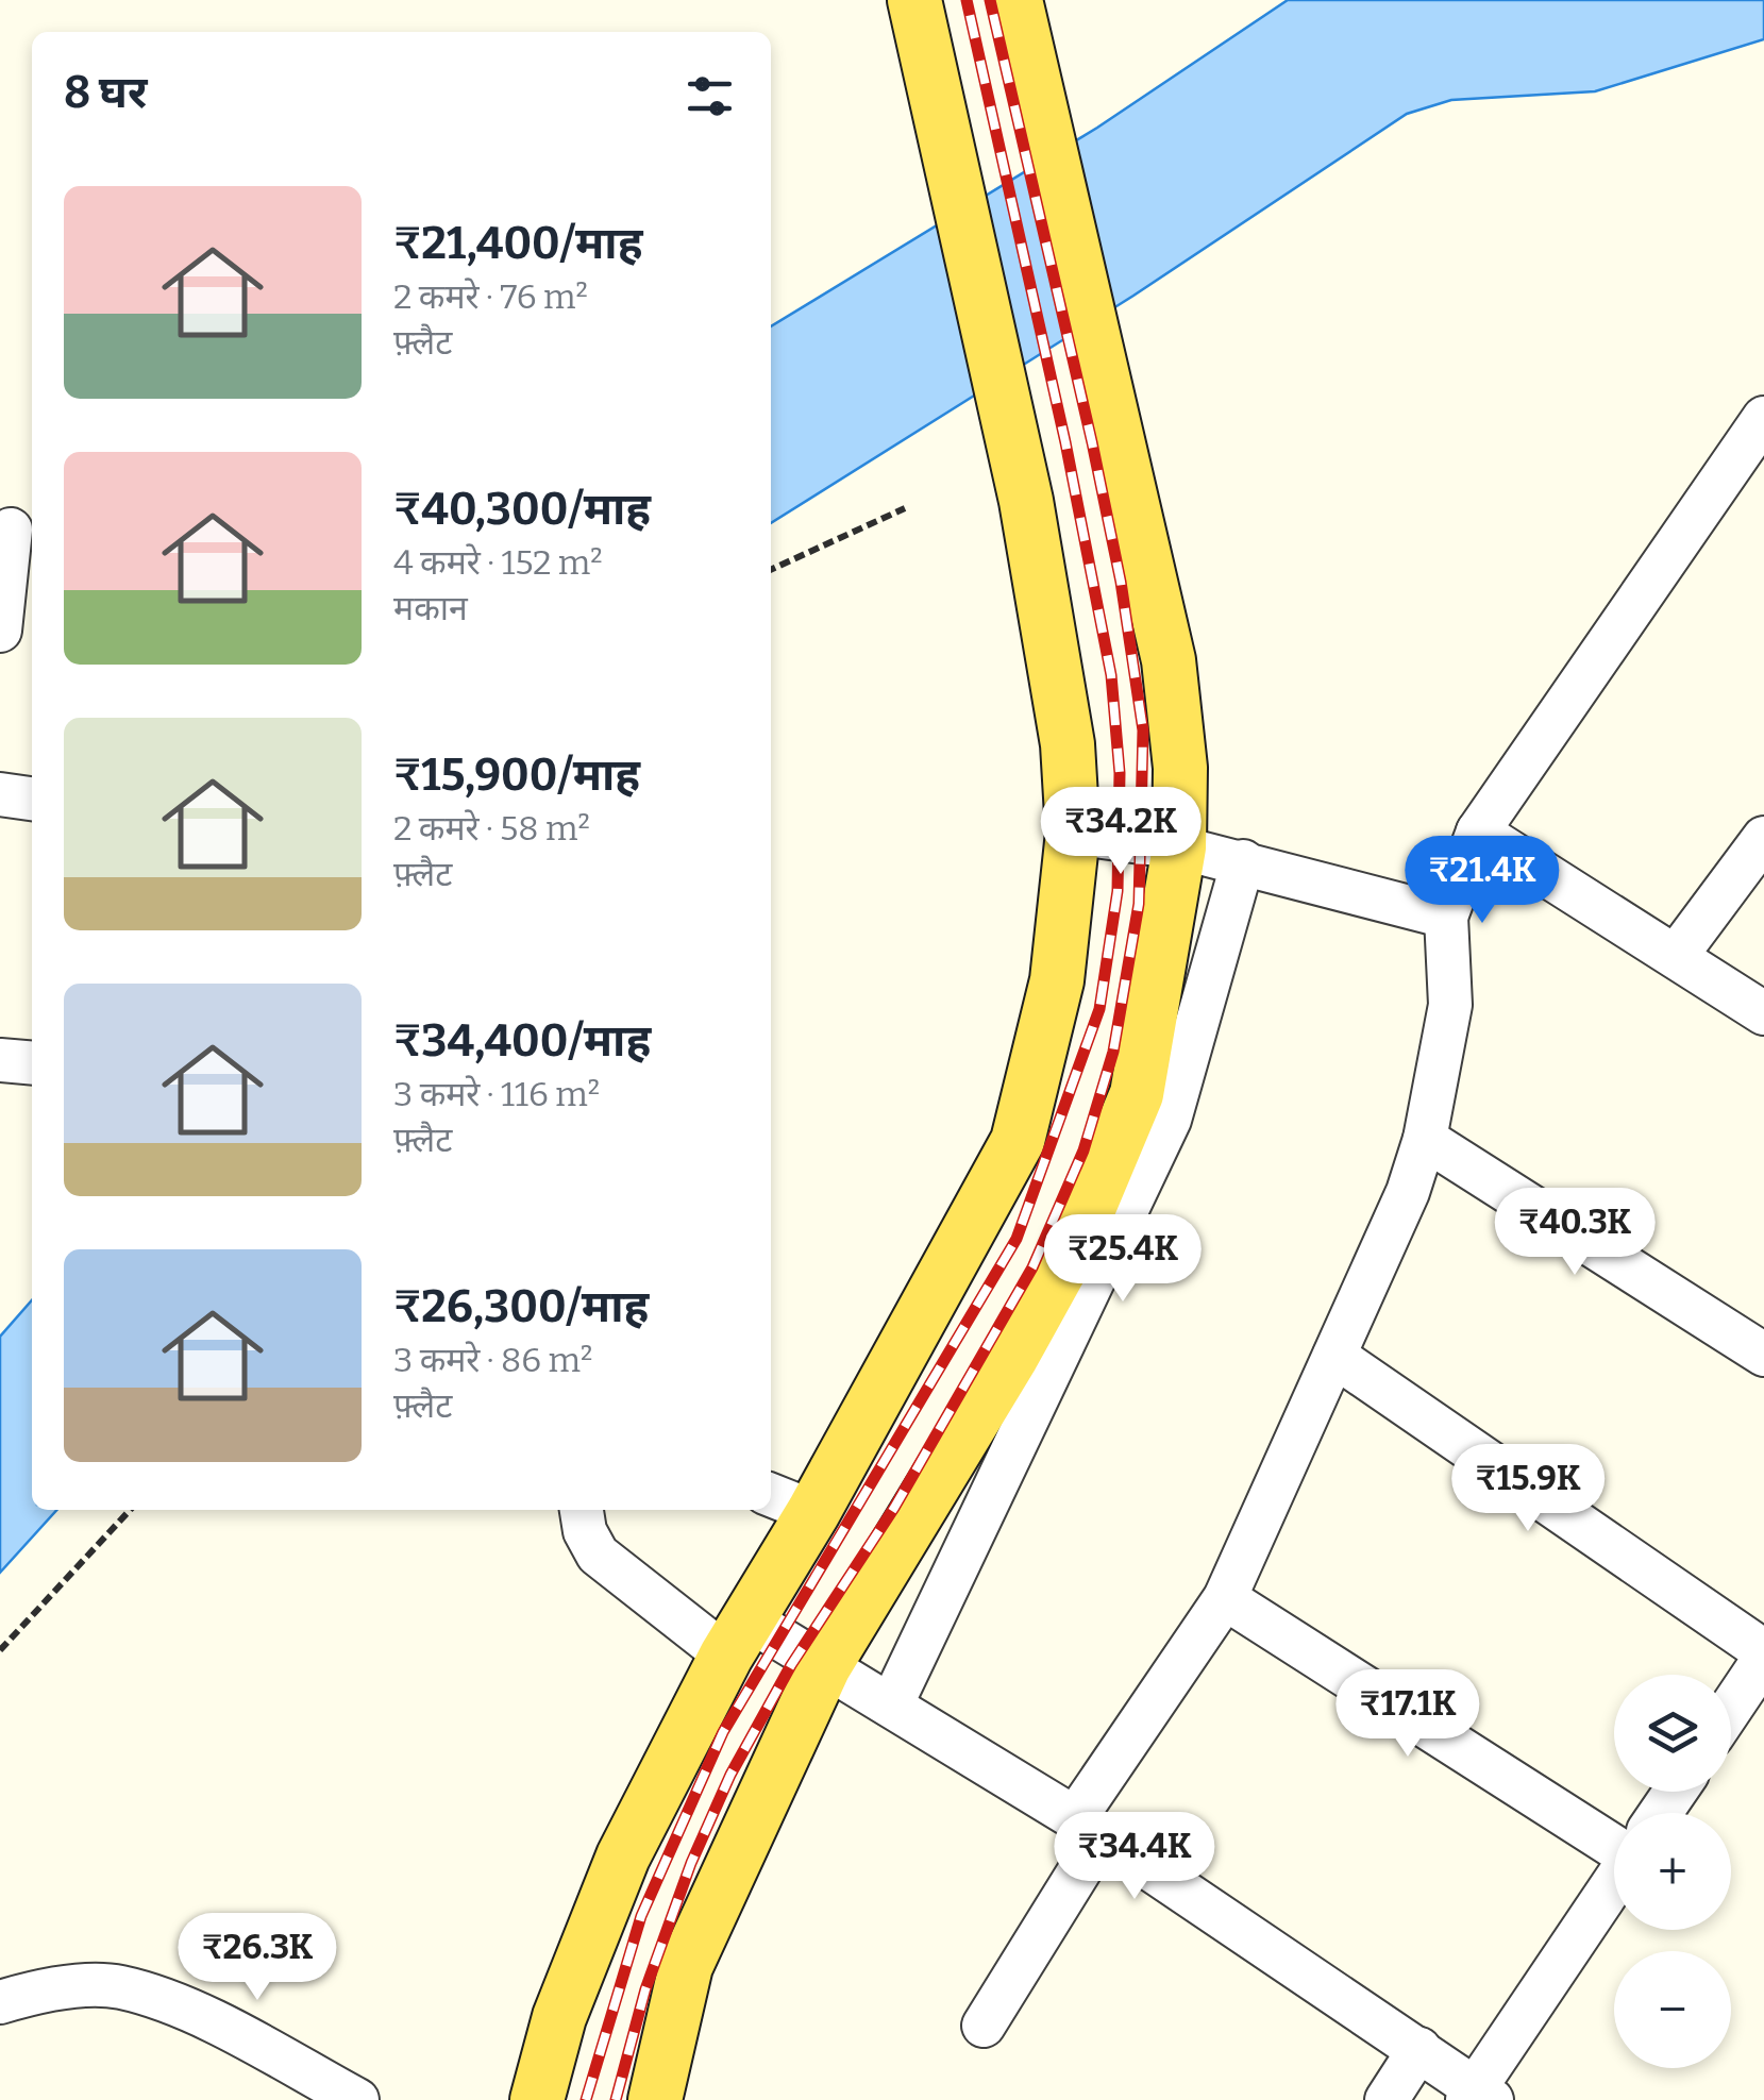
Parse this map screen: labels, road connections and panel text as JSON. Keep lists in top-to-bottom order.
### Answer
{
  "page": {
    "heading": "8 घर",
    "list": [
      {
        "name": "₹21,400/माह",
        "note": "2 कमरे · 76 m² · फ़्लैट"
      },
      {
        "name": "₹40,300/माह",
        "note": "4 कमरे · 152 m² · मकान"
      },
      {
        "name": "₹15,900/माह",
        "note": "2 कमरे · 58 m² · फ़्लैट"
      },
      {
        "name": "₹34,400/माह",
        "note": "3 कमरे · 116 m² · फ़्लैट"
      },
      {
        "name": "₹26,300/माह",
        "note": "3 कमरे · 86 m² · फ़्लैट"
      }
    ],
    "price": [
      "₹34.2K",
      "₹21.4K",
      "₹40.3K",
      "₹25.4K",
      "₹15.9K",
      "₹17.1K",
      "₹34.4K",
      "₹26.3K"
    ],
    "map_buttons": ["+", "−"]
  }
}
